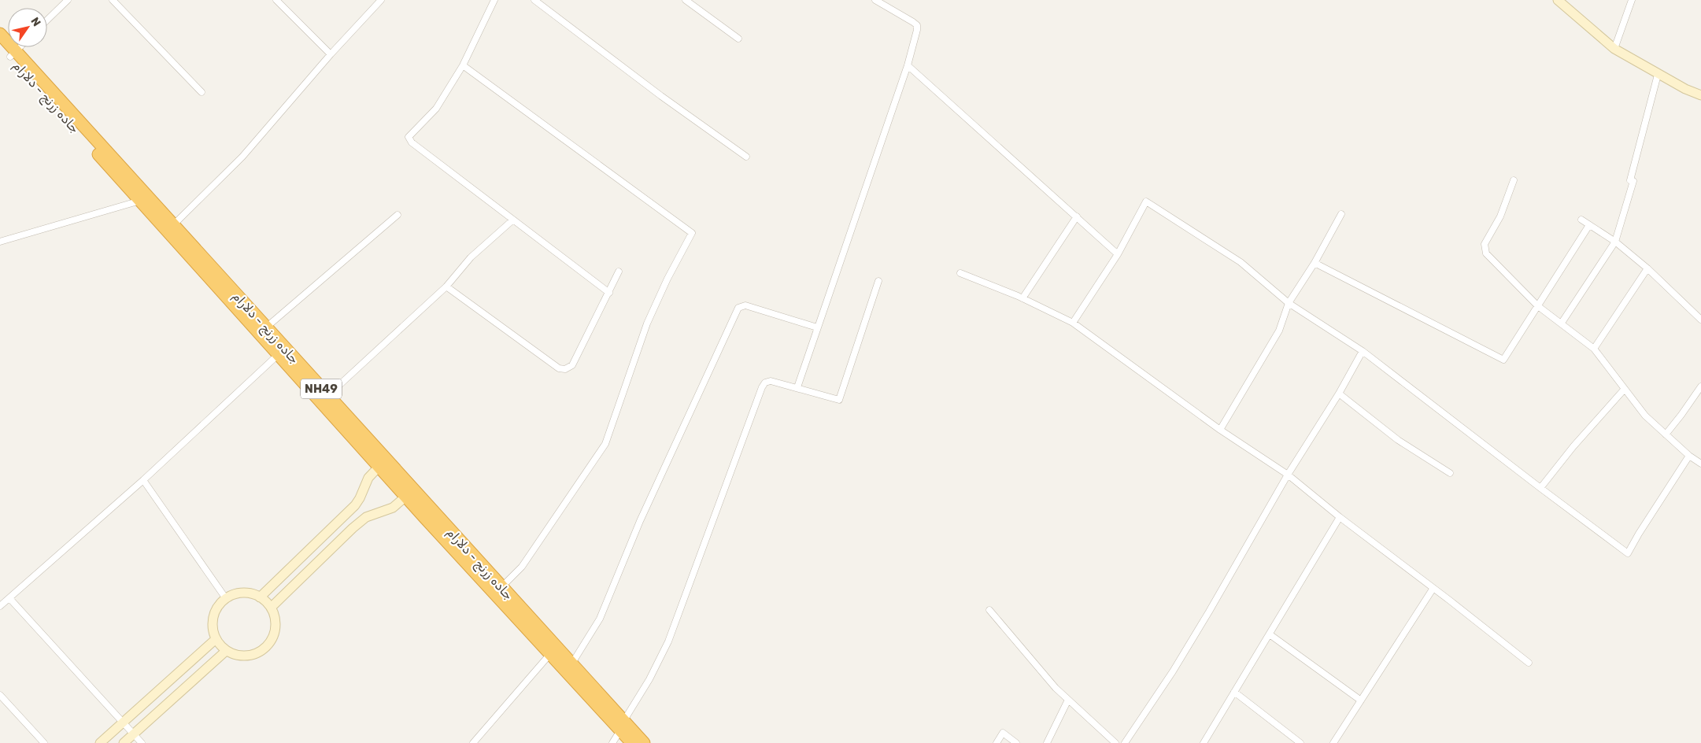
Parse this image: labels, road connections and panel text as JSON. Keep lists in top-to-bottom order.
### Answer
{
  "streets": {
    "highway": ["جاده زرنج - دلارام", "NH49"]
  },
  "north": "top right"
}
